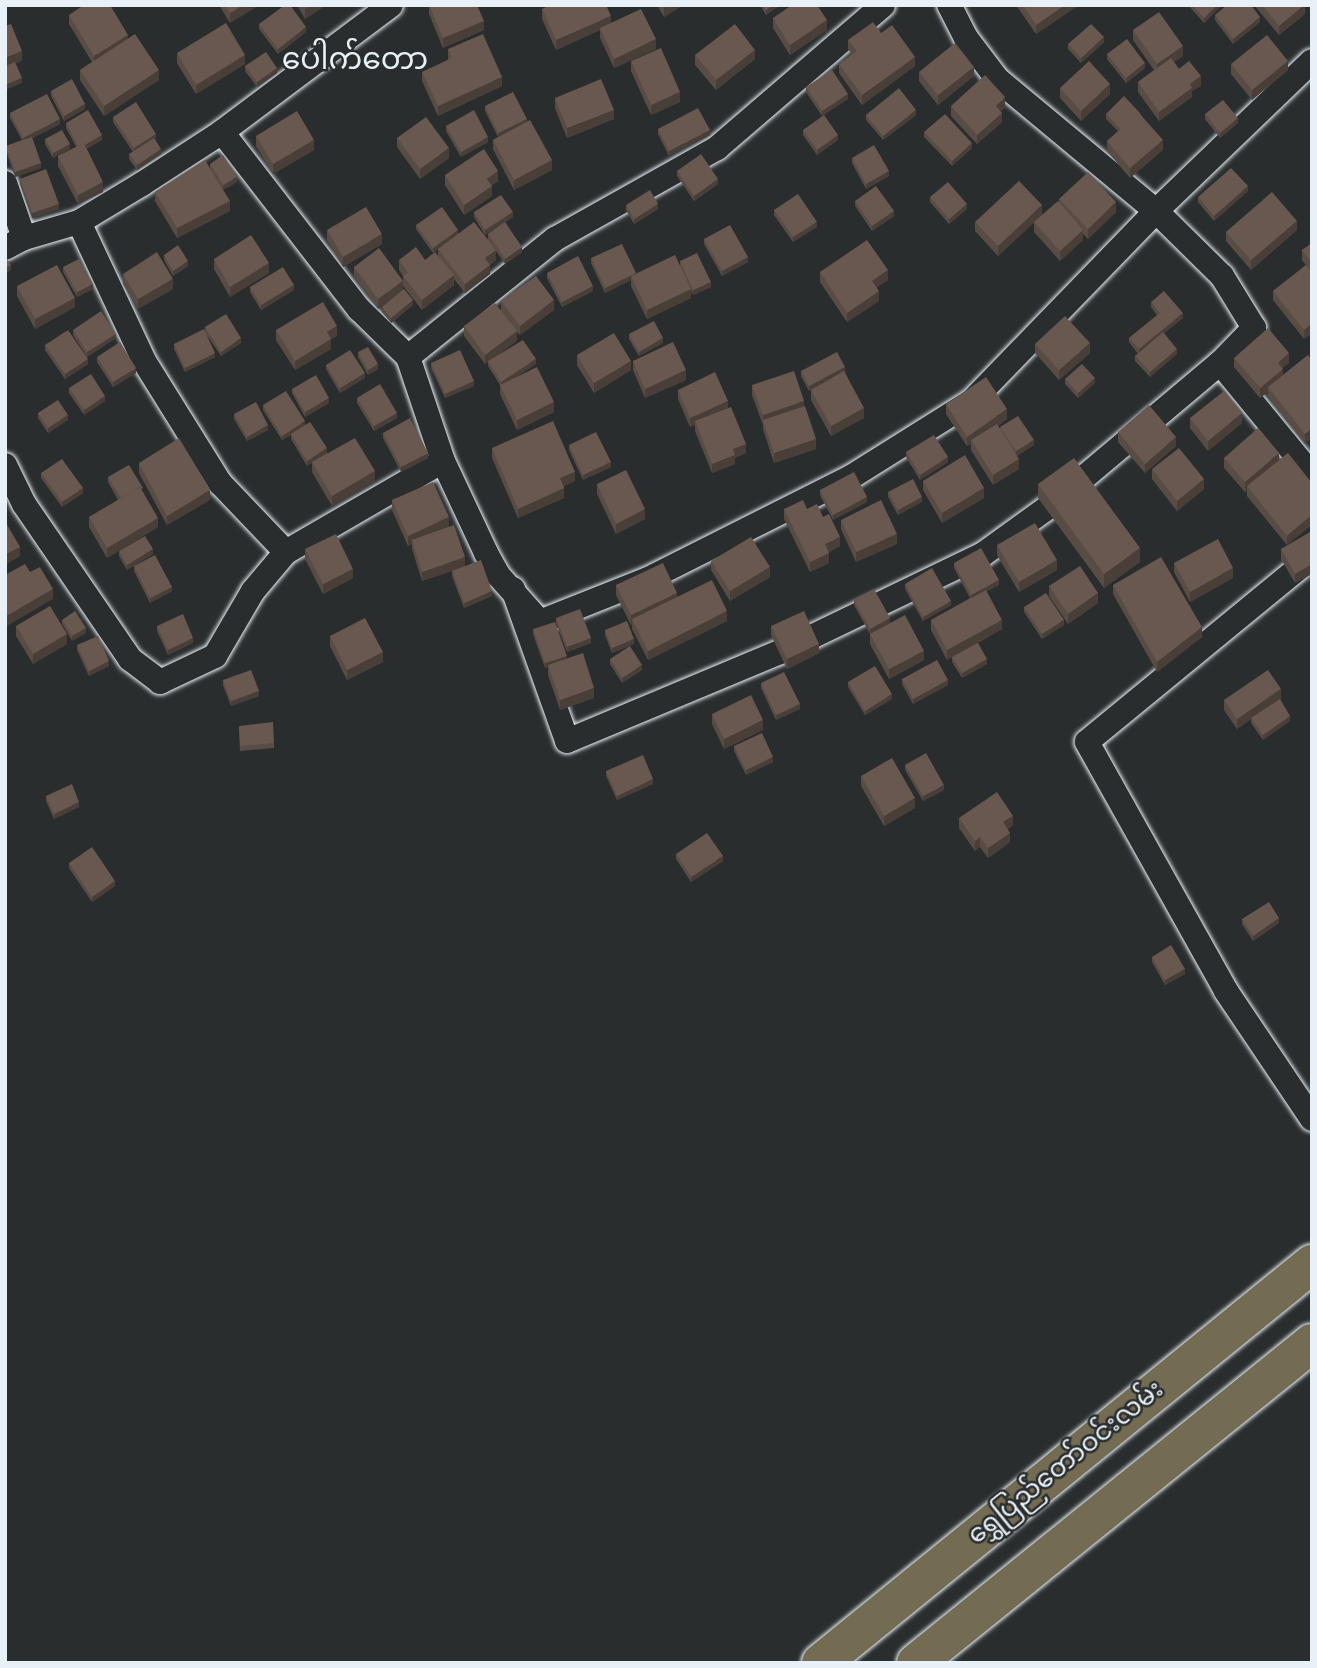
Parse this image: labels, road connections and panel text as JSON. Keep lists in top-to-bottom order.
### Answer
{
  "streets": {
    "main road": ["ရွှေပြည်တော်ဝင်းလမ်း"]
  },
  "districts": ["ပေါက်တော"]
}
